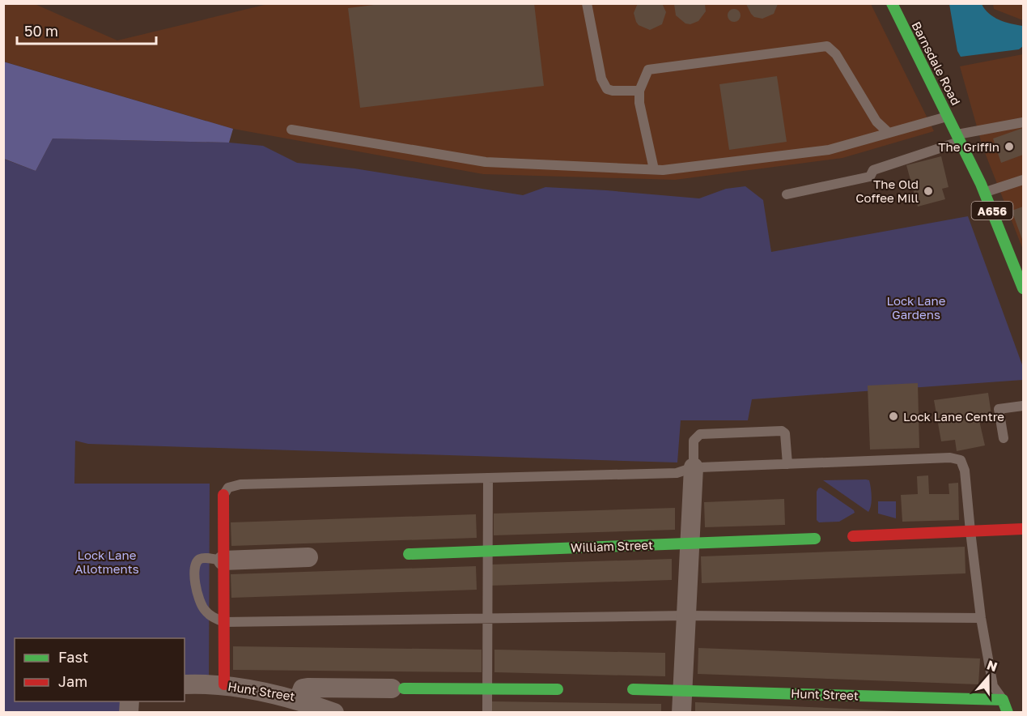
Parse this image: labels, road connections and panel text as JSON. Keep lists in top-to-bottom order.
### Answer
{
  "streets": {
    "street": [
      "Barnsdale Road",
      "A656",
      "William Street",
      "Hunt Street"
    ]
  },
  "crossings": [
    ["Barnsdale Road", "A656"]
  ],
  "parks": ["Lock Lane Gardens", "Lock Lane Allotments"],
  "places": ["The Griffin", "The Old Coffee Mill", "Lock Lane Centre"],
  "legend": ["Fast", "Jam"],
  "scale_bar": "50 m",
  "north": "top"
}
